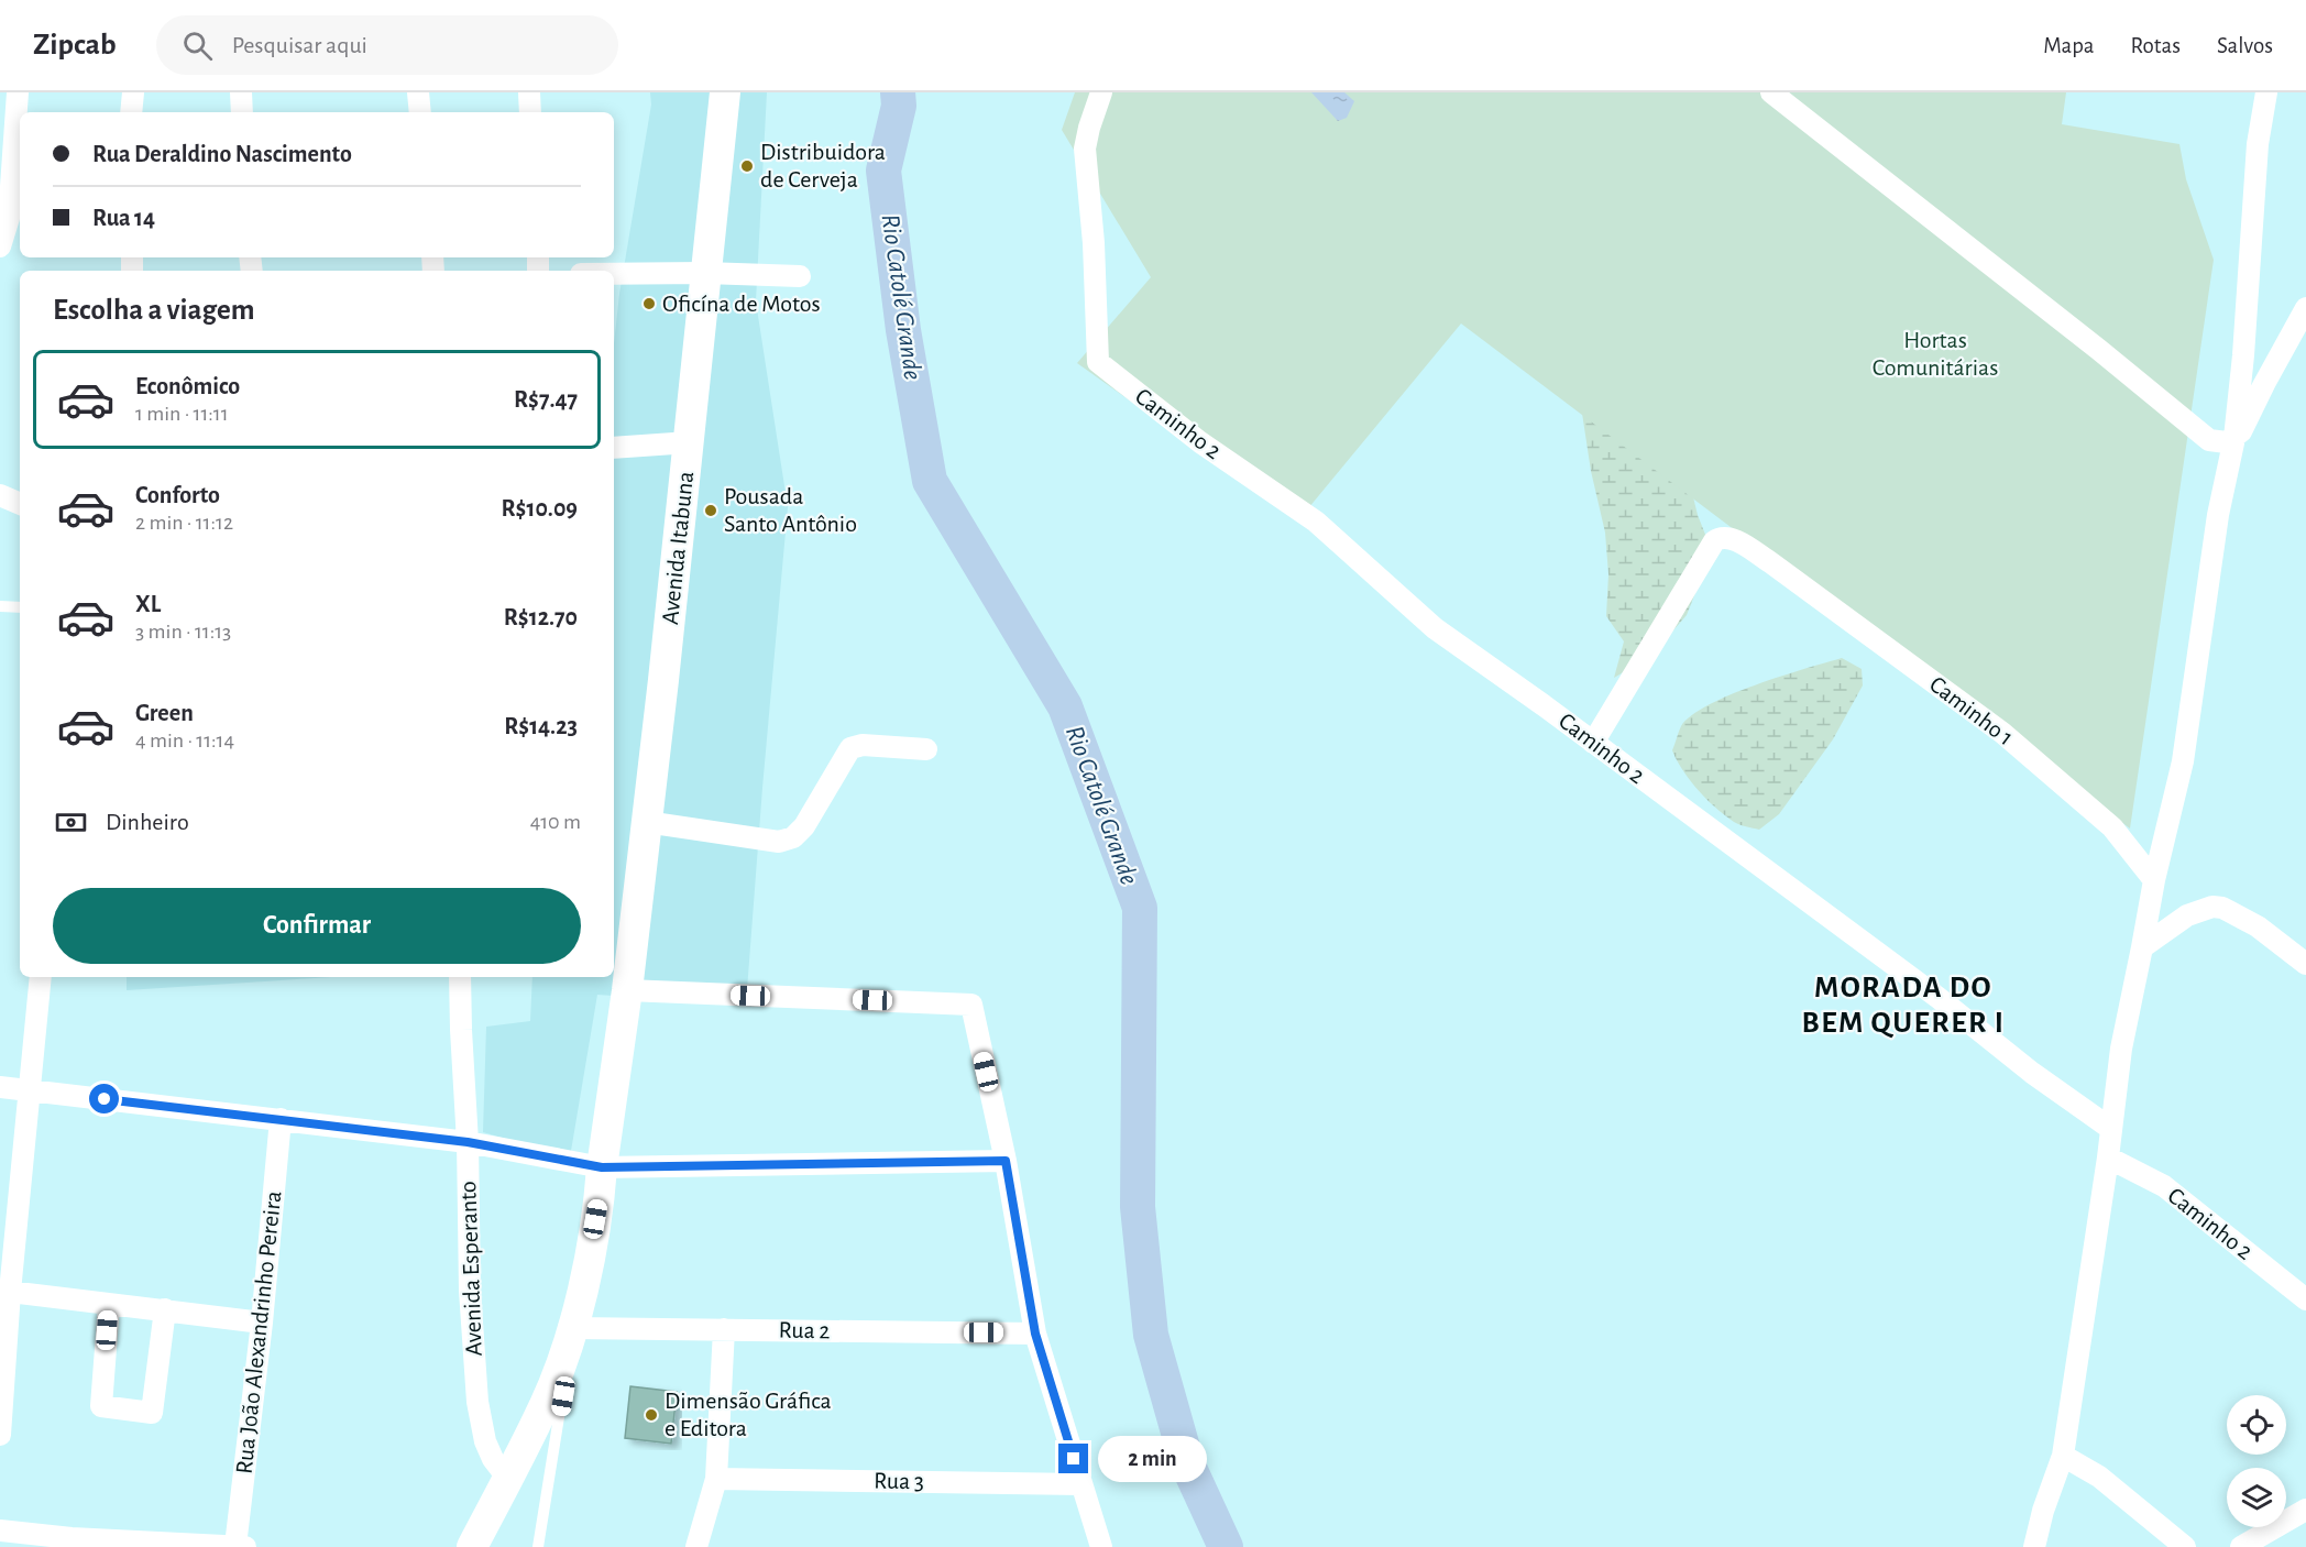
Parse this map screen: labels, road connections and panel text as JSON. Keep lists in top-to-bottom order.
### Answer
{
  "streets": {
    "main road": ["Avenida Itabuna"],
    "street": [
      "Caminho 2",
      "Caminho 1",
      "Avenida Esperanto",
      "Rua 2",
      "Rua João Alexandrinho Pereira",
      "Rua 3"
    ]
  },
  "crossings": [
    ["Caminho 2", "Caminho 1"],
    ["Avenida Itabuna", "Avenida Esperanto"],
    ["Avenida Itabuna", "Rua 2"]
  ],
  "districts": ["MORADA DO BEM QUERER I"],
  "water": ["Rio Catolé Grande"],
  "parks": ["Hortas Comunitárias"],
  "places": [
    "Distribuidora de Cerveja",
    "Oficína de Motos",
    "Pousada Santo Antônio",
    "Dimensão Gráfica e Editora"
  ],
  "page": {
    "header": "Zipcab",
    "search": "Pesquisar aqui",
    "nav": ["Mapa", "Rotas", "Salvos"],
    "banner": ["Rua Deraldino Nascimento", "Rua 14"],
    "heading": "Escolha a viagem",
    "list": [
      {
        "name": "Econômico",
        "note": "1 min · 11:11",
        "value": "R$7.47"
      },
      {
        "name": "Conforto",
        "note": "2 min · 11:12",
        "value": "R$10.09"
      },
      {
        "name": "XL",
        "note": "3 min · 11:13",
        "value": "R$12.70"
      },
      {
        "name": "Green",
        "note": "4 min · 11:14",
        "value": "R$14.23"
      }
    ],
    "pay": ["Dinheiro", "410 m"],
    "buttons": "Confirmar",
    "bubble": "2 min"
  }
}
